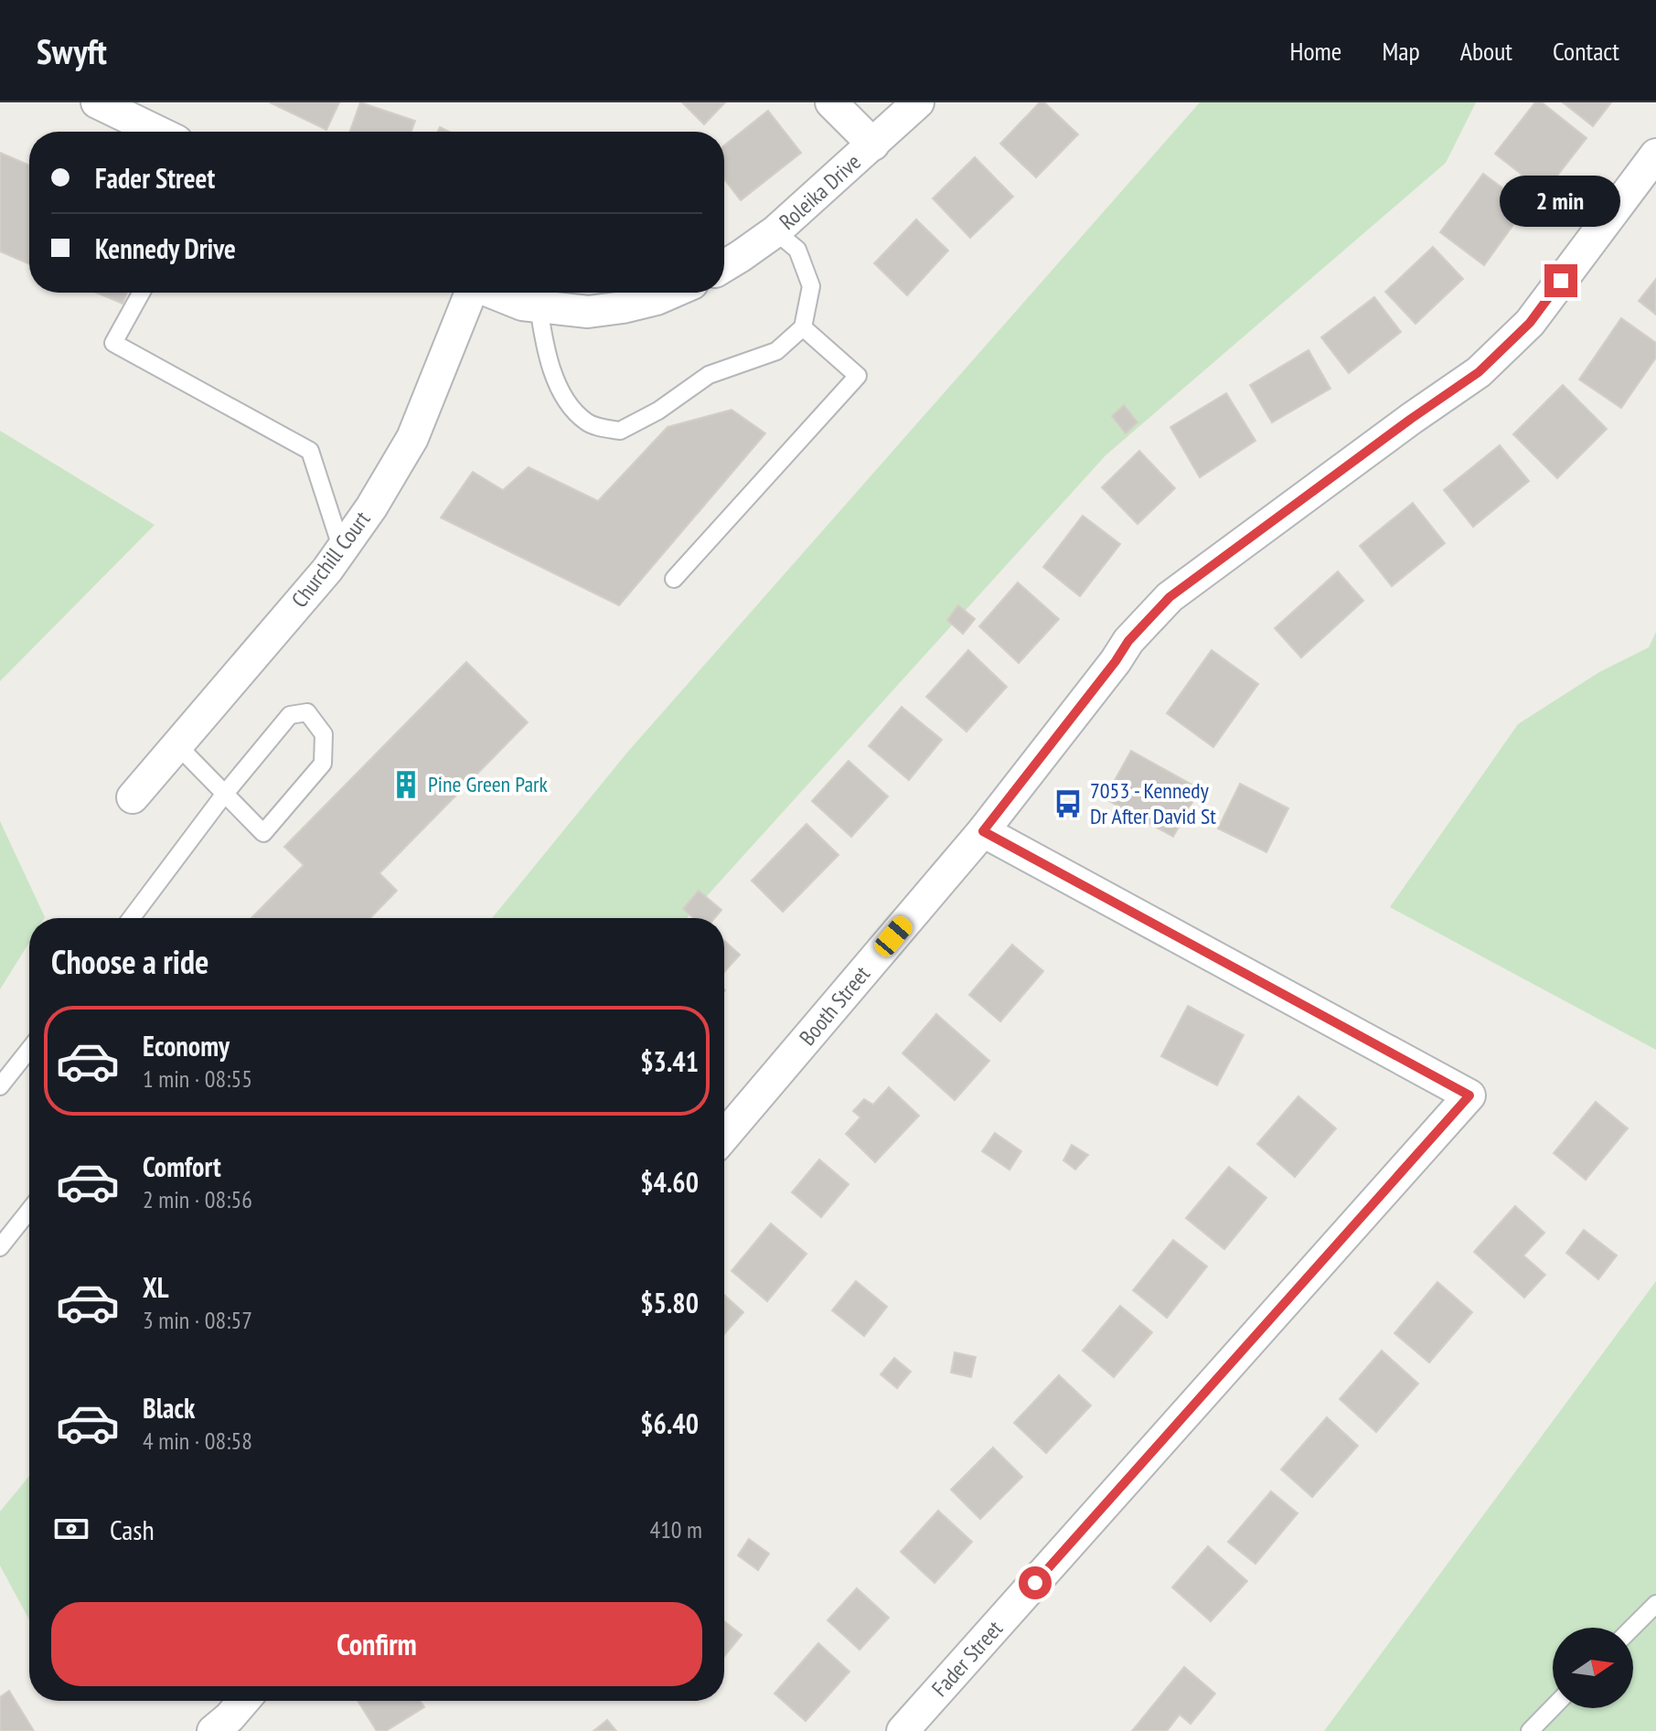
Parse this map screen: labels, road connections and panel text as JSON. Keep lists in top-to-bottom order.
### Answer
{
  "streets": {
    "street": [
      "Roleika Drive",
      "Churchill Court",
      "Booth Street",
      "Fader Street"
    ]
  },
  "crossings": [
    ["Booth Street", "Fader Street"]
  ],
  "places": {
    "building": ["Pine Green Park"],
    "bus stop": ["7053 - Kennedy Dr After David St"]
  },
  "north": "right",
  "page": {
    "header": "Swyft",
    "nav": [
      "Home",
      "Map",
      "About",
      "Contact"
    ],
    "banner": ["Fader Street", "Kennedy Drive"],
    "bubble": "2 min",
    "heading": "Choose a ride",
    "list": [
      {
        "name": "Economy",
        "note": "1 min · 08:55",
        "value": "$3.41"
      },
      {
        "name": "Comfort",
        "note": "2 min · 08:56",
        "value": "$4.60"
      },
      {
        "name": "XL",
        "note": "3 min · 08:57",
        "value": "$5.80"
      },
      {
        "name": "Black",
        "note": "4 min · 08:58",
        "value": "$6.40"
      }
    ],
    "pay": ["Cash", "410 m"],
    "buttons": "Confirm"
  }
}
